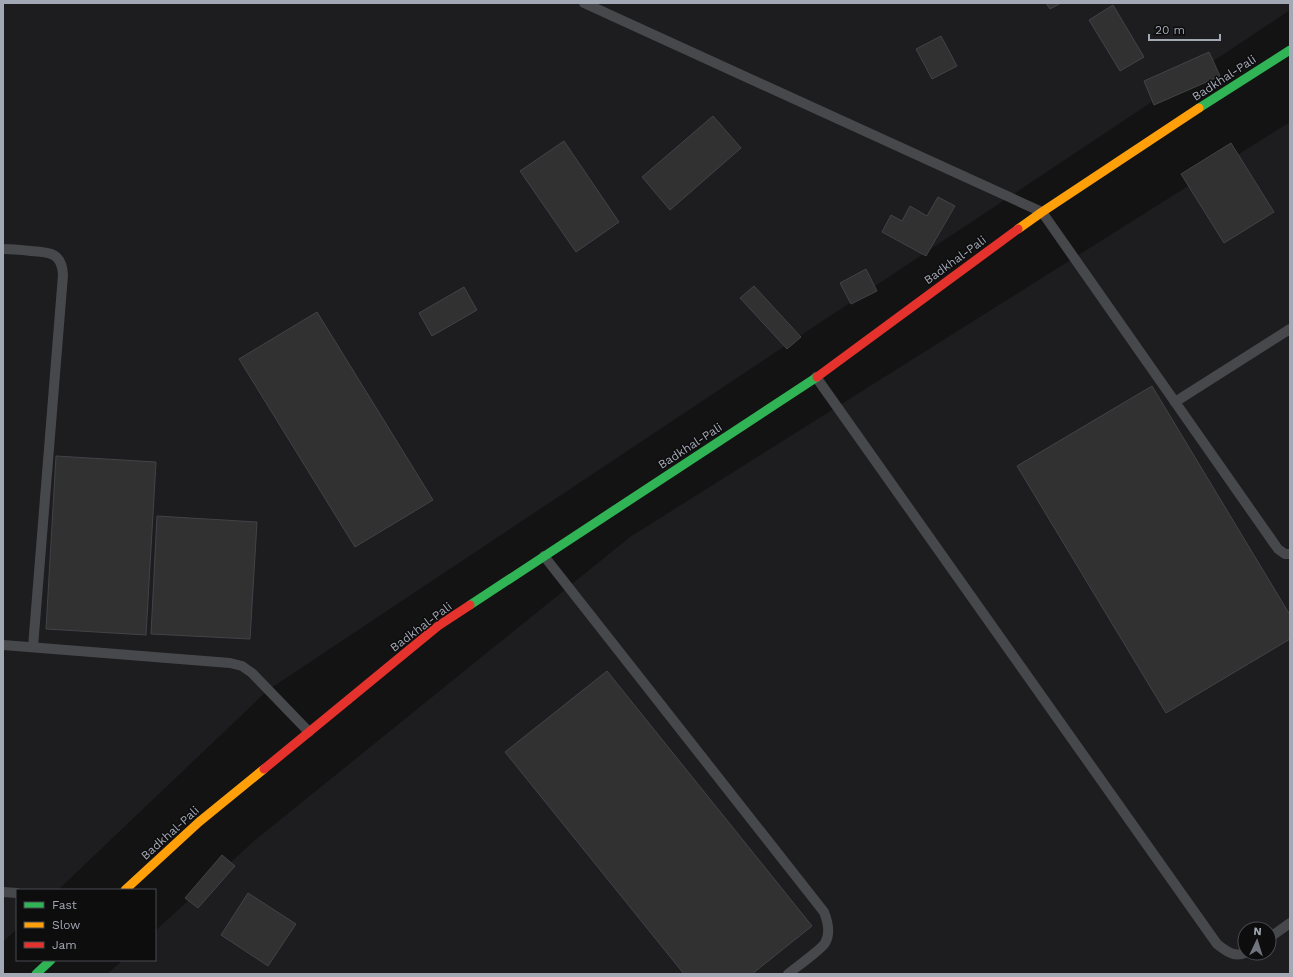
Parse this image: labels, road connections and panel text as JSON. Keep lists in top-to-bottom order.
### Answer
{
  "streets": {
    "street": ["Badkhal-Pali"]
  },
  "legend": ["Fast", "Slow", "Jam"],
  "scale_bar": "20 m",
  "north": "top"
}
